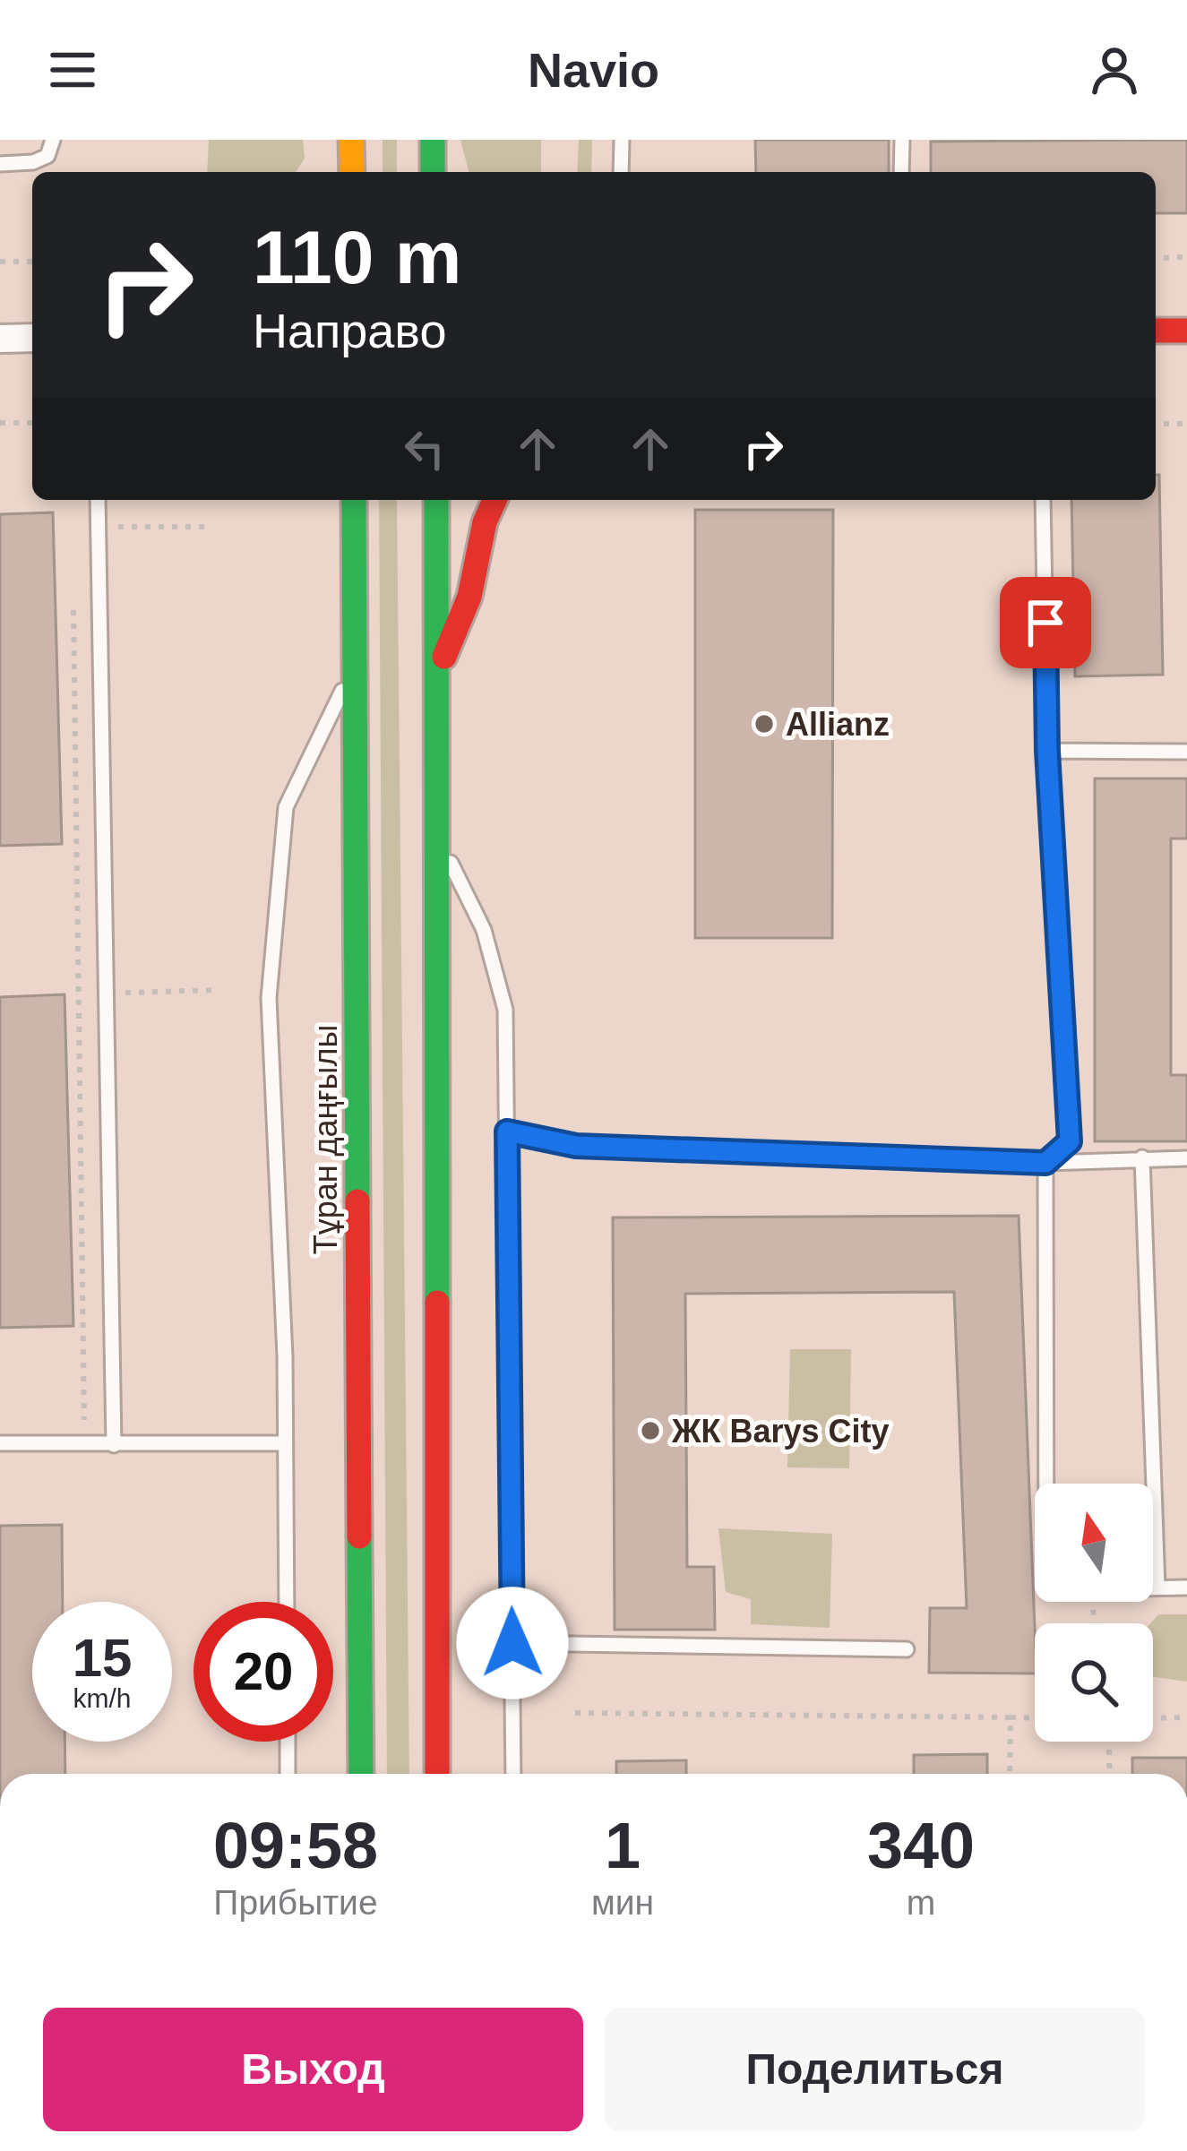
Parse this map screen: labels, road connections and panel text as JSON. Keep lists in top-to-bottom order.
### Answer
{
  "streets": {
    "main road": ["Тұран даңғылы"]
  },
  "places": ["Allianz", "ЖК Barys City"],
  "north": "top",
  "page": {
    "header": "Navio",
    "turn": ["110 m", "Направо"],
    "speed": "15 km/h",
    "limit": "20",
    "eta": [
      "09:58",
      "Прибытие",
      "1",
      "мин",
      "340",
      "m"
    ],
    "buttons": ["Выход", "Поделиться"]
  }
}
